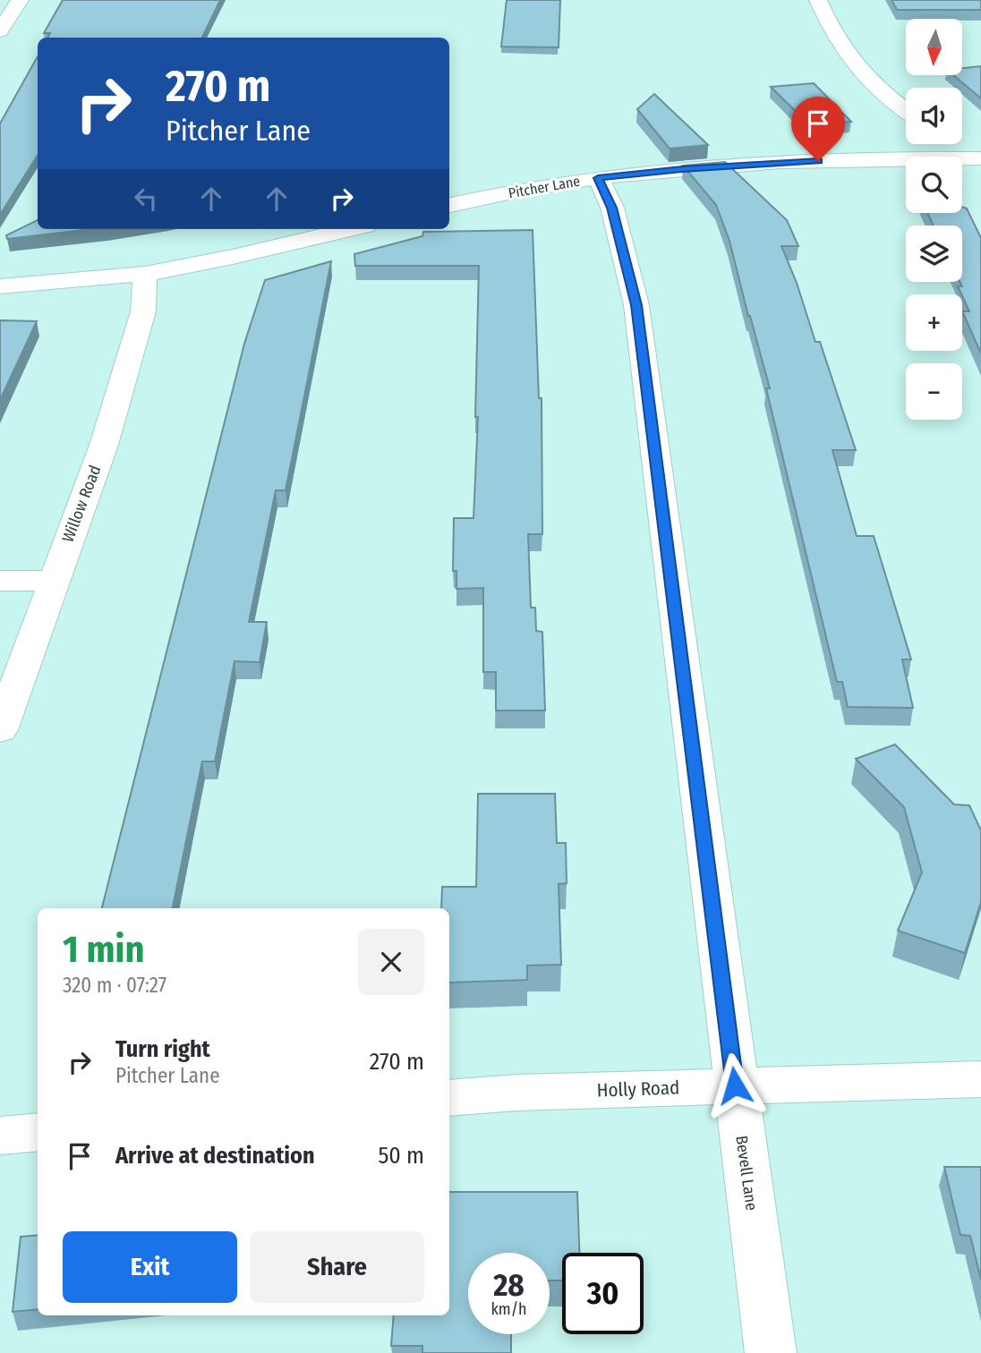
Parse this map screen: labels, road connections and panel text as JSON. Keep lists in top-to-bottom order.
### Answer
{
  "streets": {
    "street": [
      "Pitcher Lane",
      "Willow Road",
      "Holly Road",
      "Bevell Lane"
    ]
  },
  "crossings": [
    ["Pitcher Lane", "Bevell Lane"],
    ["Holly Road", "Bevell Lane"]
  ],
  "north": "bottom",
  "page": {
    "map_buttons": ["+", "−"],
    "turn": ["270 m", "Pitcher Lane"],
    "heading": ["1 min", "320 m · 07:27"],
    "list": [
      {
        "name": "Turn right",
        "note": "Pitcher Lane",
        "value": "270 m"
      },
      {
        "name": "Arrive at destination",
        "value": "50 m"
      }
    ],
    "buttons": ["Exit", "Share"],
    "speed": "28 km/h",
    "limit": "30"
  }
}
